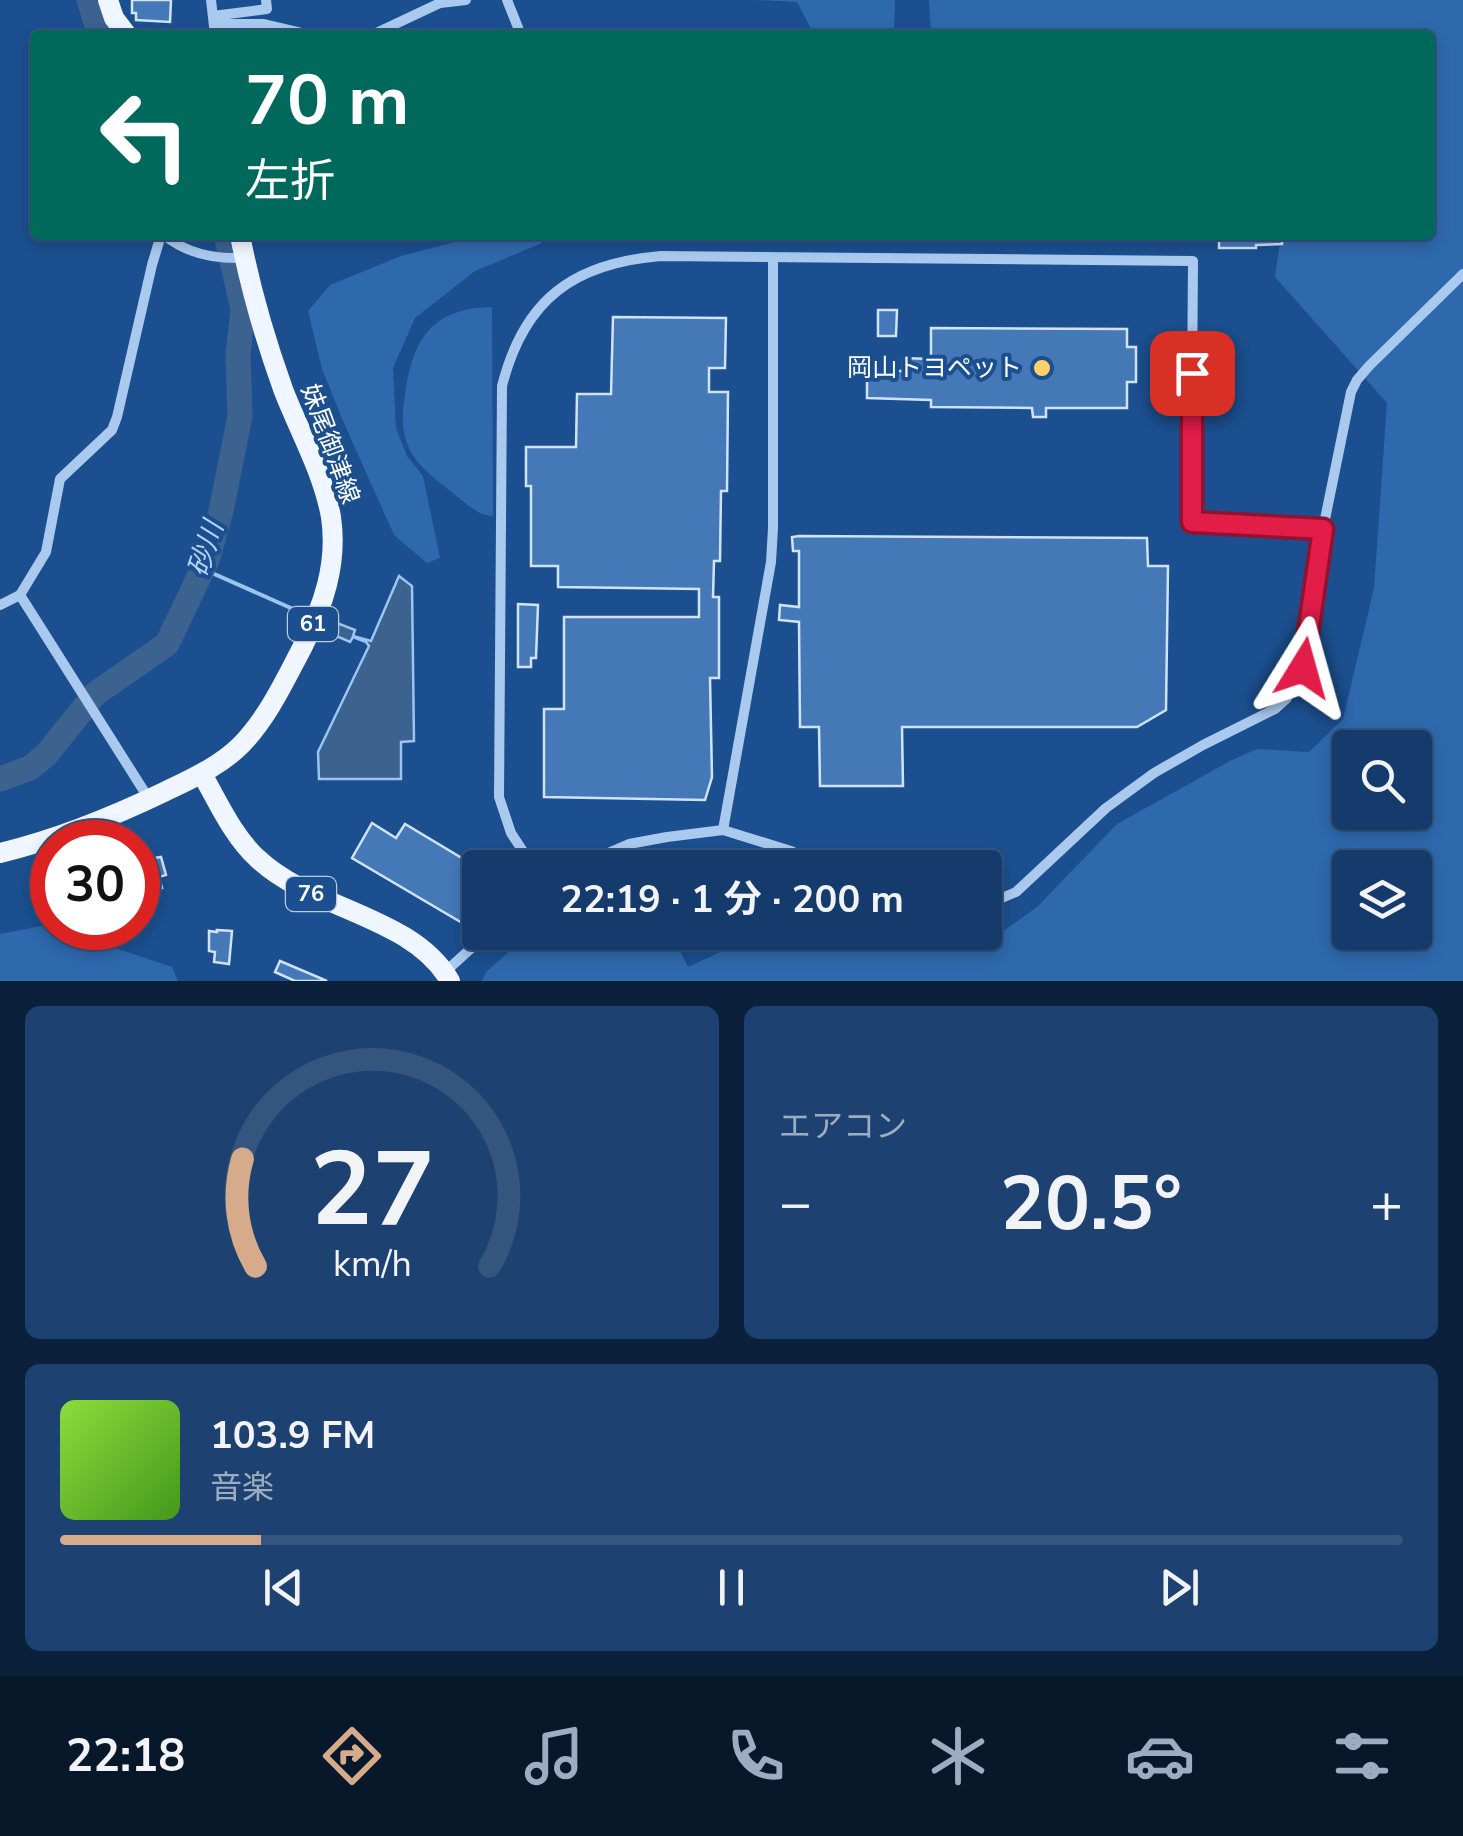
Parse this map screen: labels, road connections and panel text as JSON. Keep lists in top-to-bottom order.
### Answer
{
  "streets": {
    "main road": ["妹尾御津線", "61", "76"]
  },
  "crossings": [
    ["妹尾御津線", "76"]
  ],
  "water": ["砂川"],
  "places": ["岡山トヨペット"],
  "page": {
    "turn": ["70 m", "左折"],
    "limit": "30",
    "trip": "22:19 · 1 分 · 200 m",
    "tile": "エアコン",
    "heat": ["−", "20.5°", "+"],
    "song": ["103.9 FM", "音楽"],
    "tabs": "22:18",
    "gauge": ["27", "km/h"]
  }
}
